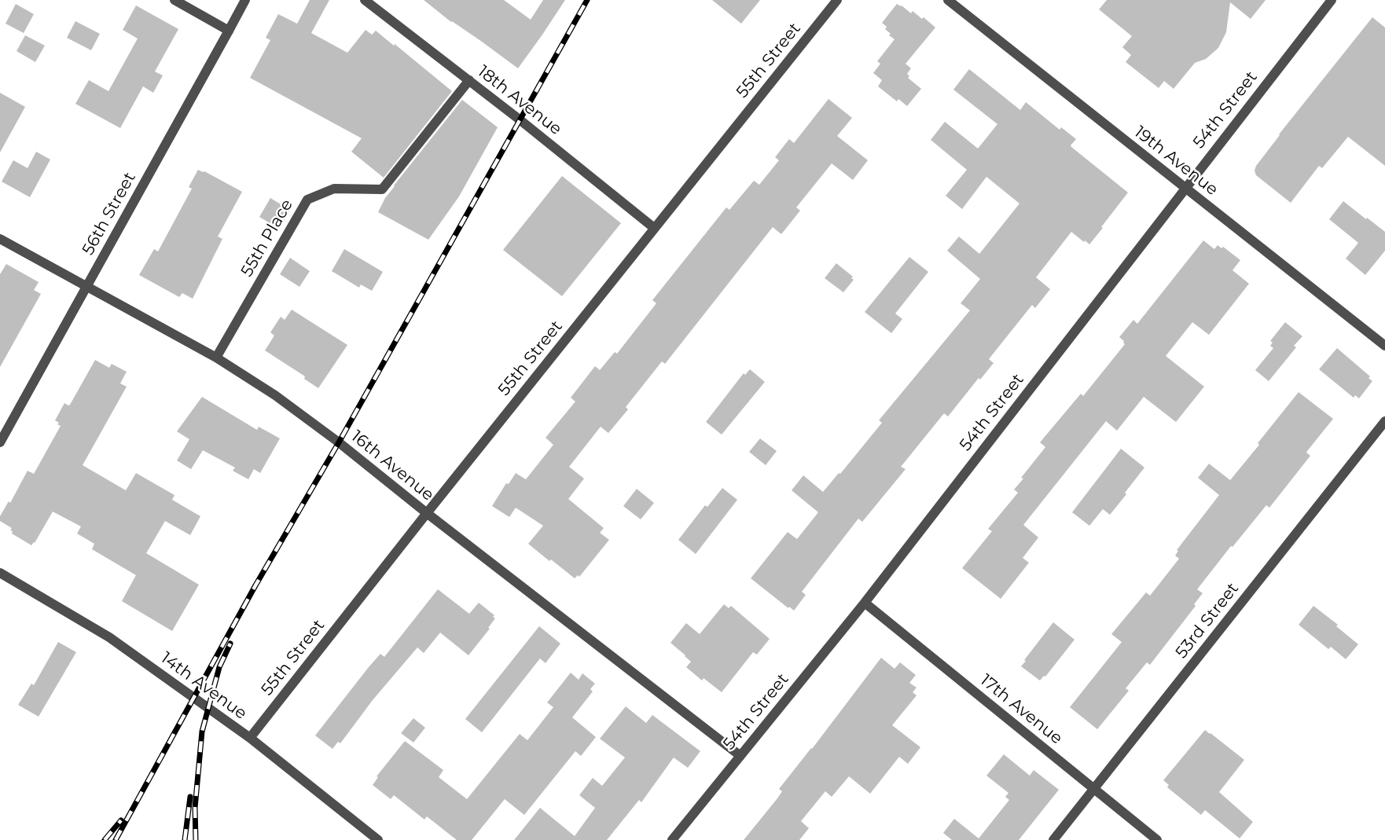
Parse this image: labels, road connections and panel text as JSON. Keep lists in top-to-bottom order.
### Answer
{
  "streets": {
    "street": [
      "55th Street",
      "18th Avenue",
      "54th Street",
      "19th Avenue",
      "56th Street",
      "55th Place",
      "16th Avenue",
      "53rd Street",
      "14th Avenue",
      "17th Avenue"
    ]
  },
  "crossings": [
    ["55th Street", "18th Avenue"],
    ["55th Street", "16th Avenue"],
    ["55th Street", "14th Avenue"],
    ["18th Avenue", "55th Place"],
    ["54th Street", "19th Avenue"],
    ["54th Street", "16th Avenue"],
    ["54th Street", "17th Avenue"],
    ["56th Street", "16th Avenue"],
    ["55th Place", "16th Avenue"],
    ["53rd Street", "17th Avenue"]
  ]
}
